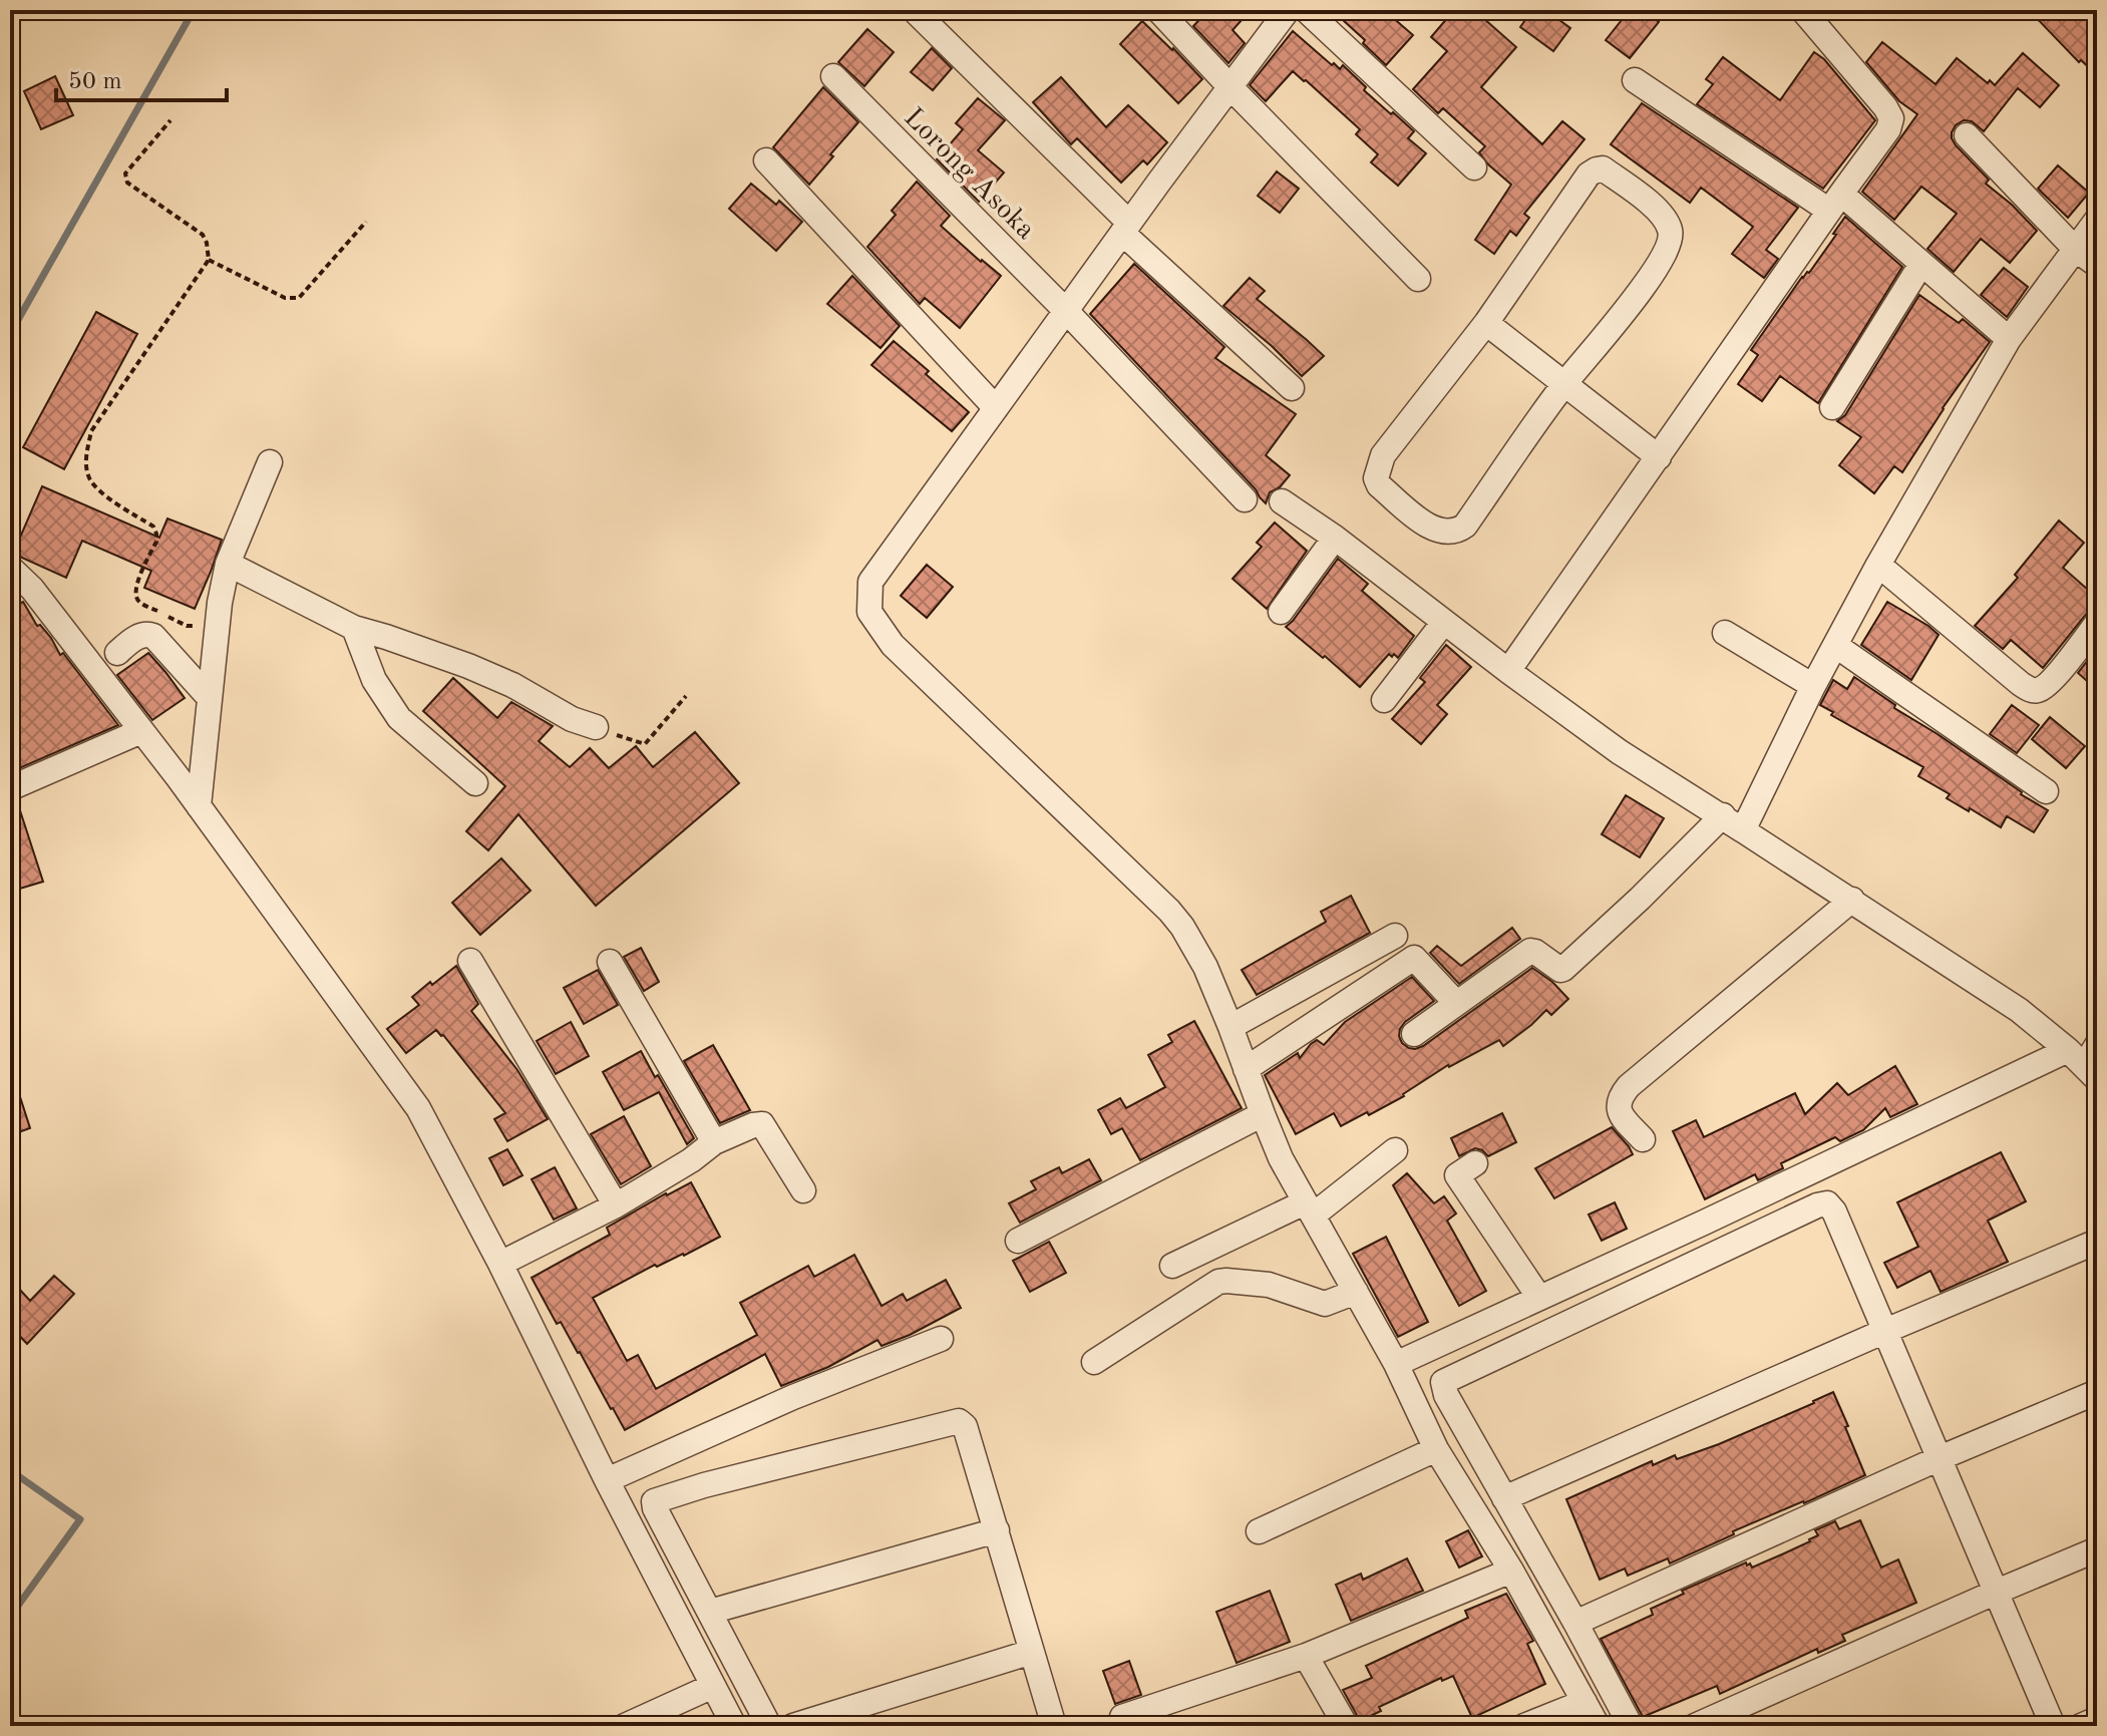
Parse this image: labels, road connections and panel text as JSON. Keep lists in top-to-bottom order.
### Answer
{
  "streets": {
    "street": ["Lorong Asoka"]
  },
  "scale_bar": "50 m"
}
